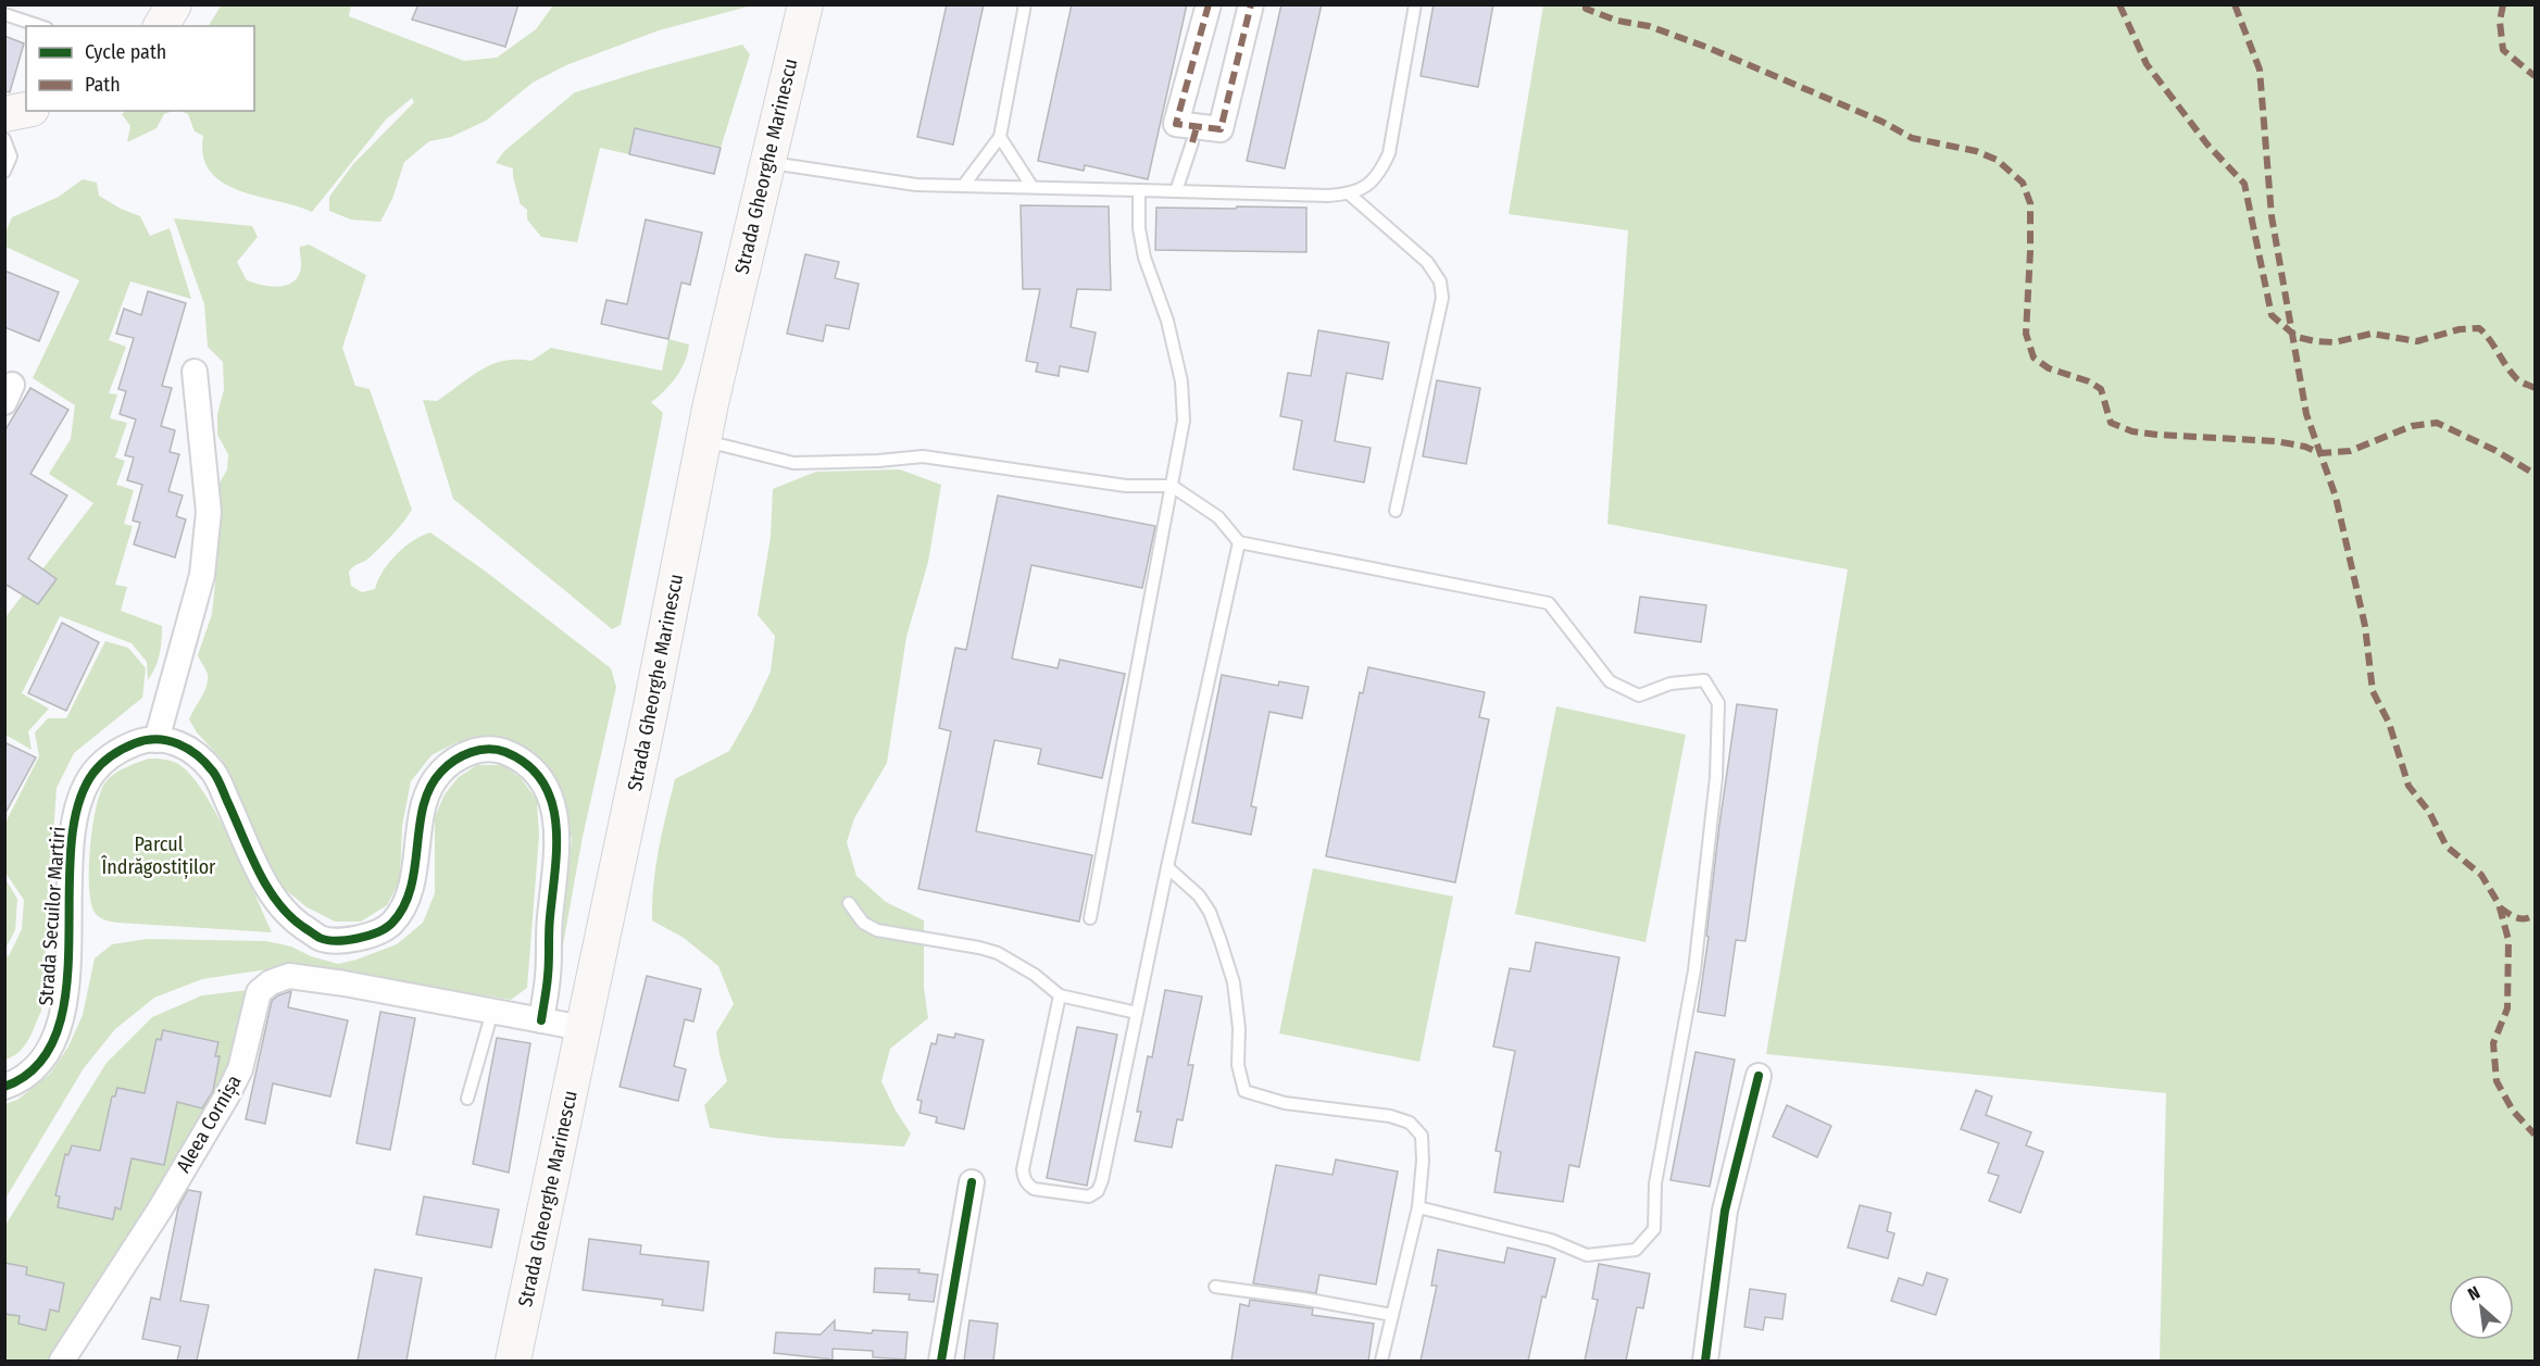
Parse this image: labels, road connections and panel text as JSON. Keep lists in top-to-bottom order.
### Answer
{
  "streets": {
    "main road": ["Strada Gheorghe Marinescu"],
    "street": ["Strada Secuilor Martiri", "Aleea Cornișa"]
  },
  "crossings": [
    ["Strada Gheorghe Marinescu", "Aleea Cornișa"],
    ["Strada Secuilor Martiri", "Aleea Cornișa"]
  ],
  "parks": ["Parcul Îndrăgostiților"],
  "legend": ["Cycle path", "Path"],
  "north": "top left"
}
